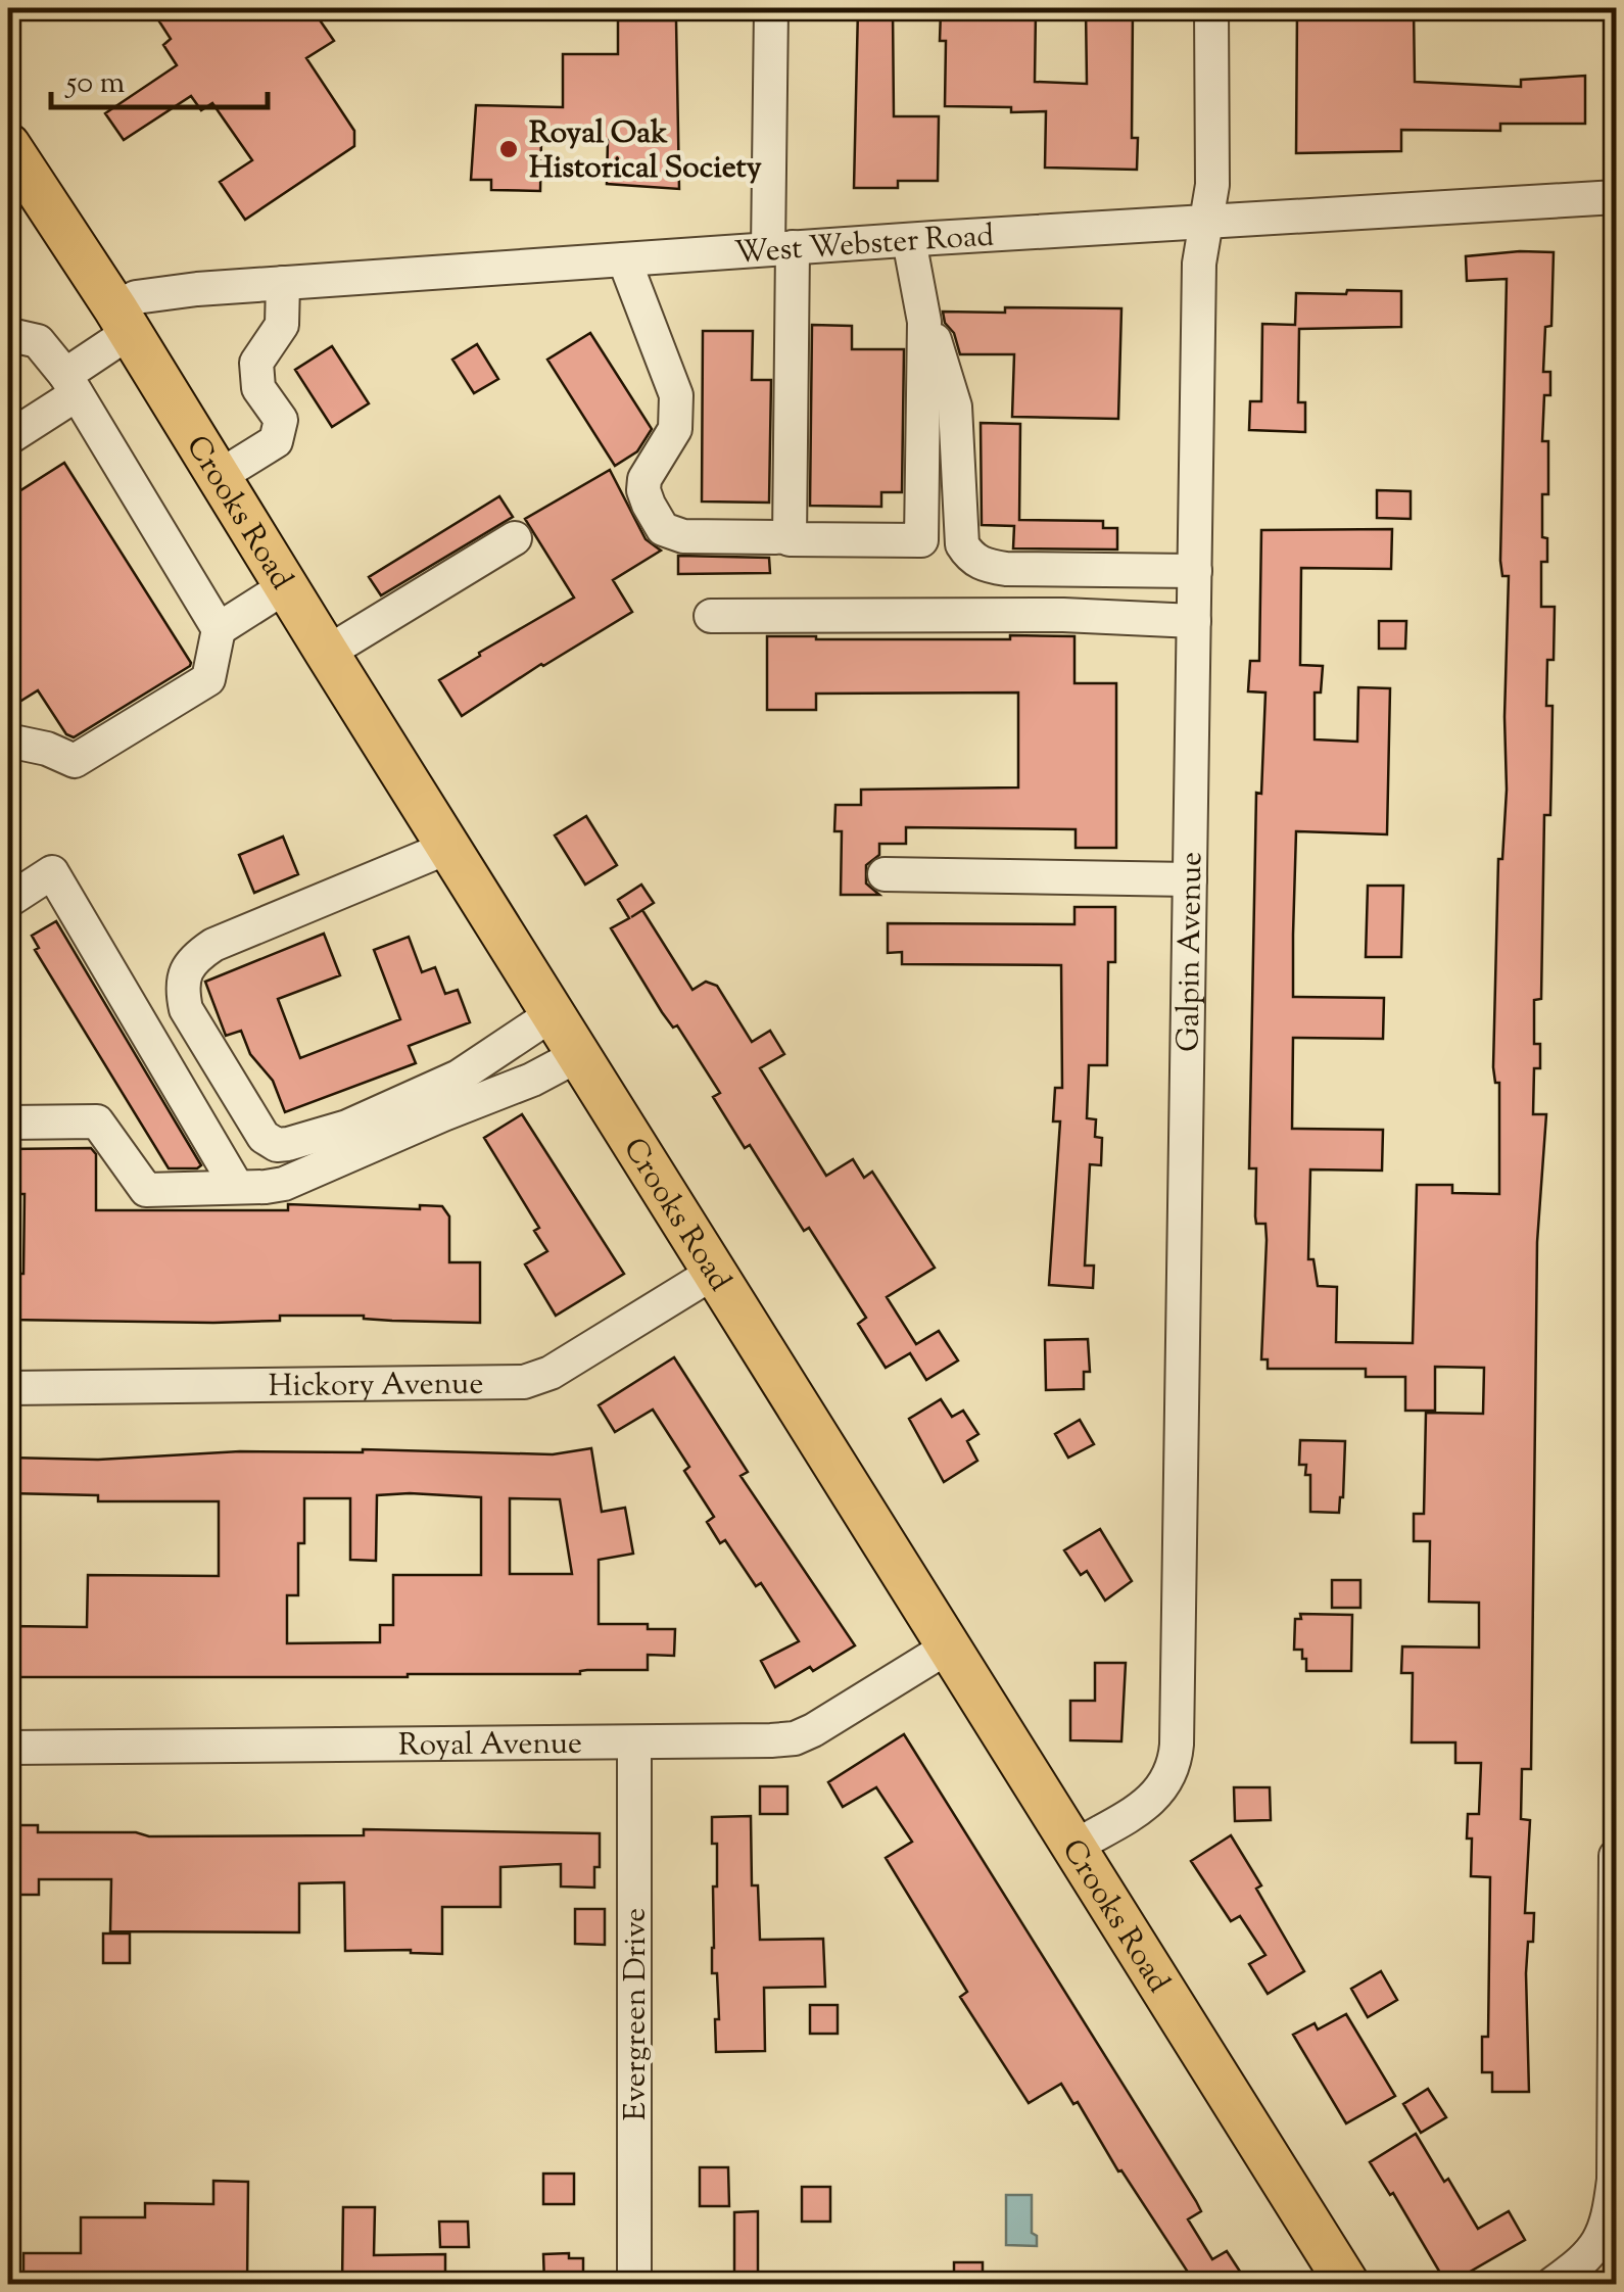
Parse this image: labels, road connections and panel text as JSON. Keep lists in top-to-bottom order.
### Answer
{
  "streets": {
    "main road": ["Crooks Road"],
    "street": [
      "West Webster Road",
      "Galpin Avenue",
      "Hickory Avenue",
      "Royal Avenue",
      "Evergreen Drive"
    ]
  },
  "crossings": [
    ["West Webster Road", "Crooks Road"],
    ["West Webster Road", "Galpin Avenue"],
    ["Crooks Road", "Galpin Avenue"],
    ["Crooks Road", "Hickory Avenue"],
    ["Crooks Road", "Royal Avenue"],
    ["Royal Avenue", "Evergreen Drive"]
  ],
  "places": ["Royal Oak Historical Society"],
  "scale_bar": "50 m"
}
